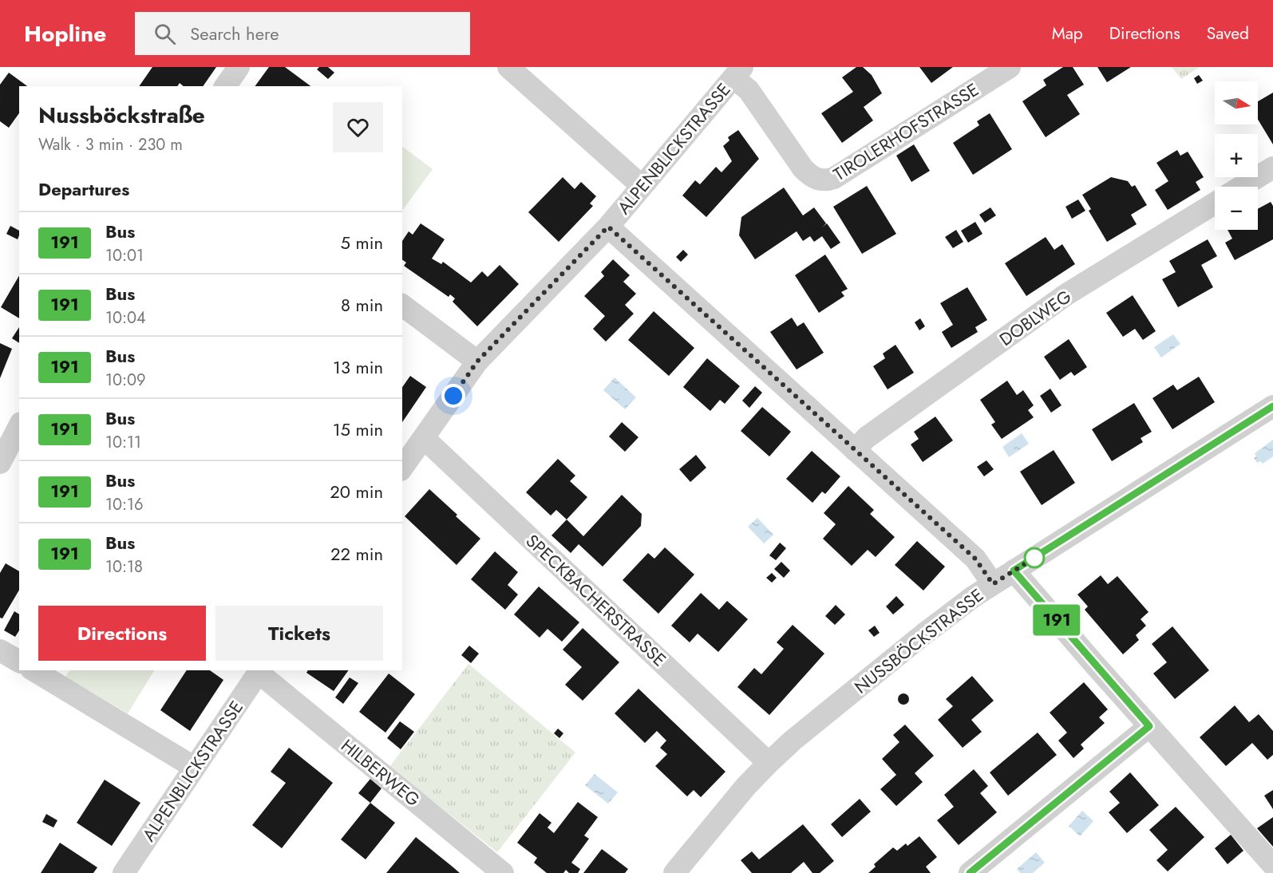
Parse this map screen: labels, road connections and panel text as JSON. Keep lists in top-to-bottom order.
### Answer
{
  "streets": {
    "street": [
      "TIROLERHOFSTRASSE",
      "ALPENBLICKSTRASSE",
      "DOBLWEG",
      "SPECKBACHERSTRASSE",
      "NUSSBÖCKSTRASSE",
      "HILBERWEG"
    ]
  },
  "crossings": [
    ["TIROLERHOFSTRASSE", "ALPENBLICKSTRASSE"],
    ["ALPENBLICKSTRASSE", "SPECKBACHERSTRASSE"],
    ["ALPENBLICKSTRASSE", "HILBERWEG"],
    ["SPECKBACHERSTRASSE", "NUSSBÖCKSTRASSE"]
  ],
  "lines": ["bus line 191"],
  "north": "right",
  "page": {
    "header": "Hopline",
    "search": "Search here",
    "nav": ["Map", "Directions", "Saved"],
    "on_map": "191",
    "map_buttons": ["+", "−"],
    "heading": [
      ["Nussböckstraße", "Walk · 3 min · 230 m"],
      "Departures"
    ],
    "list": [
      {
        "mark": "191",
        "name": "Bus",
        "note": "10:01",
        "value": "5 min"
      },
      {
        "mark": "191",
        "name": "Bus",
        "note": "10:04",
        "value": "8 min"
      },
      {
        "mark": "191",
        "name": "Bus",
        "note": "10:09",
        "value": "13 min"
      },
      {
        "mark": "191",
        "name": "Bus",
        "note": "10:11",
        "value": "15 min"
      },
      {
        "mark": "191",
        "name": "Bus",
        "note": "10:16",
        "value": "20 min"
      },
      {
        "mark": "191",
        "name": "Bus",
        "note": "10:18",
        "value": "22 min"
      }
    ],
    "buttons": ["Directions", "Tickets"]
  }
}
